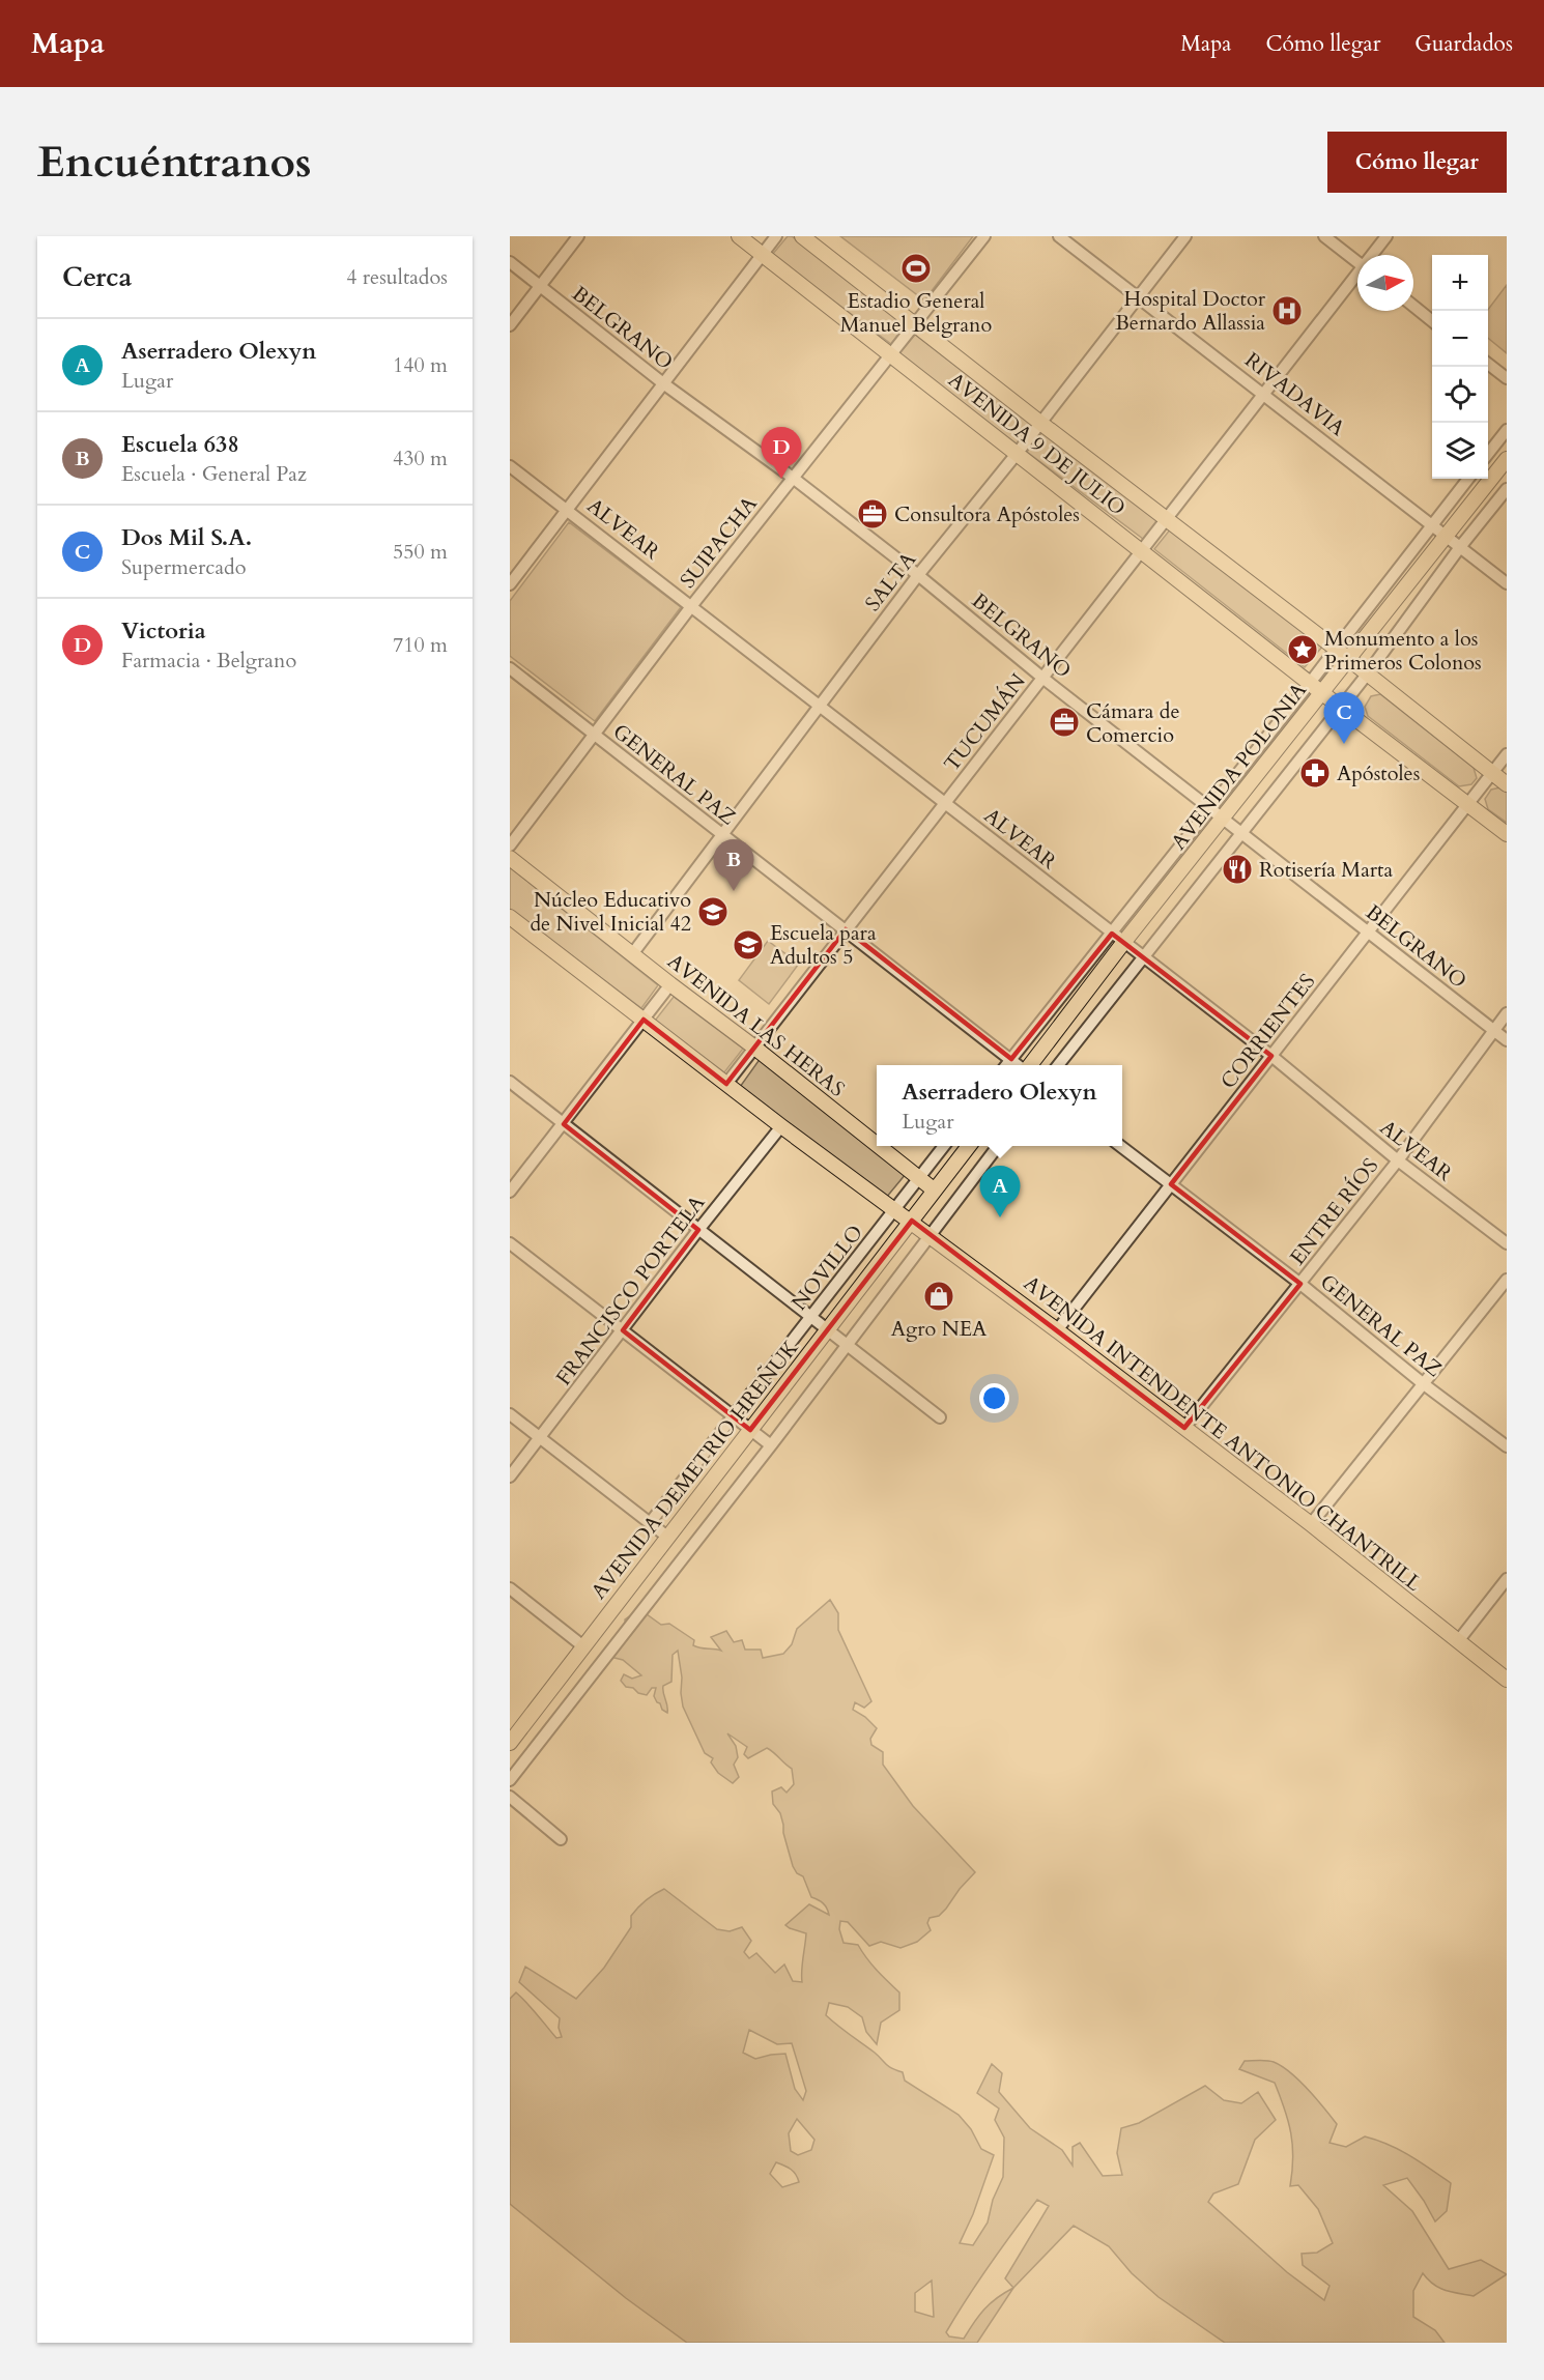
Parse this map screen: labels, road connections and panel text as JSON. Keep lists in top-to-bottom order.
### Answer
{
  "streets": {
    "main road": [
      "AVENIDA 9 DE JULIO",
      "AVENIDA POLONIA",
      "AVENIDA LAS HERAS",
      "AVENIDA INTENDENTE ANTONIO CHANTRILL",
      "AVENIDA DEMETRIO HREÑUK"
    ],
    "street": [
      "BELGRANO",
      "RIVADAVIA",
      "ALVEAR",
      "SUIPACHA",
      "SALTA",
      "TUCUMÁN",
      "GENERAL PAZ",
      "CORRIENTES",
      "ENTRE RÍOS",
      "NOVILLO",
      "FRANCISCO PORTELA"
    ]
  },
  "crossings": [
    ["BELGRANO", "SUIPACHA"],
    ["BELGRANO", "SALTA"],
    ["BELGRANO", "TUCUMÁN"],
    ["BELGRANO", "AVENIDA POLONIA"],
    ["BELGRANO", "CORRIENTES"],
    ["BELGRANO", "ENTRE RÍOS"],
    ["RIVADAVIA", "SALTA"],
    ["RIVADAVIA", "TUCUMÁN"],
    ["RIVADAVIA", "AVENIDA POLONIA"],
    ["AVENIDA 9 DE JULIO", "SUIPACHA"],
    ["AVENIDA 9 DE JULIO", "SALTA"],
    ["AVENIDA 9 DE JULIO", "TUCUMÁN"],
    ["AVENIDA 9 DE JULIO", "AVENIDA POLONIA"],
    ["AVENIDA 9 DE JULIO", "CORRIENTES"],
    ["ALVEAR", "SUIPACHA"],
    ["ALVEAR", "SALTA"],
    ["ALVEAR", "TUCUMÁN"],
    ["ALVEAR", "AVENIDA POLONIA"],
    ["ALVEAR", "CORRIENTES"],
    ["ALVEAR", "ENTRE RÍOS"],
    ["SUIPACHA", "GENERAL PAZ"],
    ["SALTA", "GENERAL PAZ"],
    ["SALTA", "AVENIDA LAS HERAS"],
    ["TUCUMÁN", "GENERAL PAZ"],
    ["TUCUMÁN", "AVENIDA LAS HERAS"],
    ["AVENIDA POLONIA", "GENERAL PAZ"],
    ["GENERAL PAZ", "CORRIENTES"],
    ["GENERAL PAZ", "ENTRE RÍOS"],
    ["AVENIDA LAS HERAS", "NOVILLO"],
    ["CORRIENTES", "AVENIDA INTENDENTE ANTONIO CHANTRILL"],
    ["ENTRE RÍOS", "AVENIDA INTENDENTE ANTONIO CHANTRILL"],
    ["NOVILLO", "AVENIDA INTENDENTE ANTONIO CHANTRILL"],
    ["AVENIDA INTENDENTE ANTONIO CHANTRILL", "AVENIDA DEMETRIO HREÑUK"]
  ],
  "places": {
    "sports": ["Estadio General Manuel Belgrano"],
    "hospital": ["Hospital Doctor Bernardo Allassia"],
    "office": ["Consultora Apóstoles", "Cámara de Comercio"],
    "place": ["Monumento a los Primeros Colonos"],
    "pharmacy": ["Apóstoles"],
    "restaurant": ["Rotisería Marta"],
    "school or university": ["Núcleo Educativo de Nivel Inicial 42", "Escuela para Adultos 5"],
    "shop": ["Agro NEA"]
  },
  "north": "right",
  "page": {
    "header": "Mapa",
    "nav": ["Mapa", "Cómo llegar", "Guardados"],
    "buttons": "Cómo llegar",
    "title": "Encuéntranos",
    "heading": ["Cerca", "4 resultados"],
    "map_buttons": ["+", "−"],
    "list": [
      {
        "mark": "A",
        "name": "Aserradero Olexyn",
        "note": "Lugar",
        "value": "140 m"
      },
      {
        "mark": "B",
        "name": "Escuela 638",
        "note": "Escuela · General Paz",
        "value": "430 m"
      },
      {
        "mark": "C",
        "name": "Dos Mil S.A.",
        "note": "Supermercado",
        "value": "550 m"
      },
      {
        "mark": "D",
        "name": "Victoria",
        "note": "Farmacia · Belgrano",
        "value": "710 m"
      }
    ],
    "pins": [
      "D",
      "C",
      "B",
      "A"
    ],
    "popup": ["Aserradero Olexyn", "Lugar"]
  }
}
